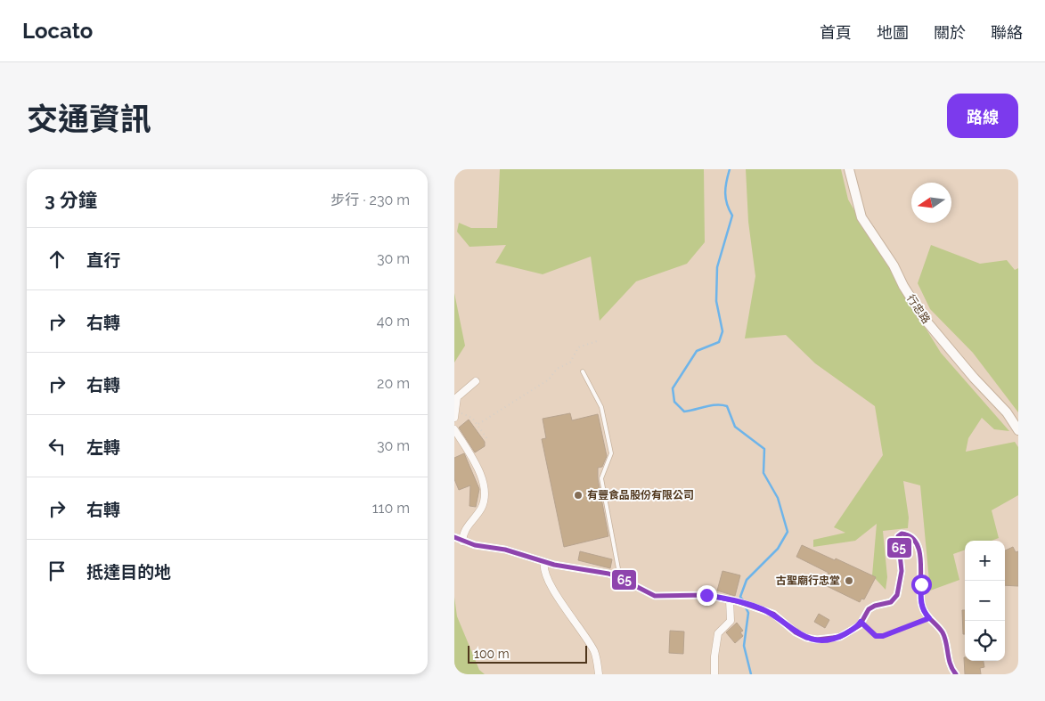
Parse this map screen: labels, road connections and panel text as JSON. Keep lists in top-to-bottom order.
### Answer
{
  "streets": {
    "street": ["行忠路"]
  },
  "places": ["有豐食品股份有限公司", "古聖廟行忠堂"],
  "lines": ["transit line 65"],
  "scale_bar": "100 m",
  "north": "left",
  "page": {
    "header": "Locato",
    "nav": [
      "首頁",
      "地圖",
      "關於",
      "聯絡"
    ],
    "title": "交通資訊",
    "buttons": "路線",
    "heading": ["3 分鐘", "步行 · 230 m"],
    "list": [
      ["直行", "30 m"],
      ["右轉", "40 m"],
      ["右轉", "20 m"],
      ["左轉", "30 m"],
      ["右轉", "110 m"],
      "抵達目的地"
    ],
    "map_buttons": ["+", "−"],
    "scale": "100 m"
  }
}
